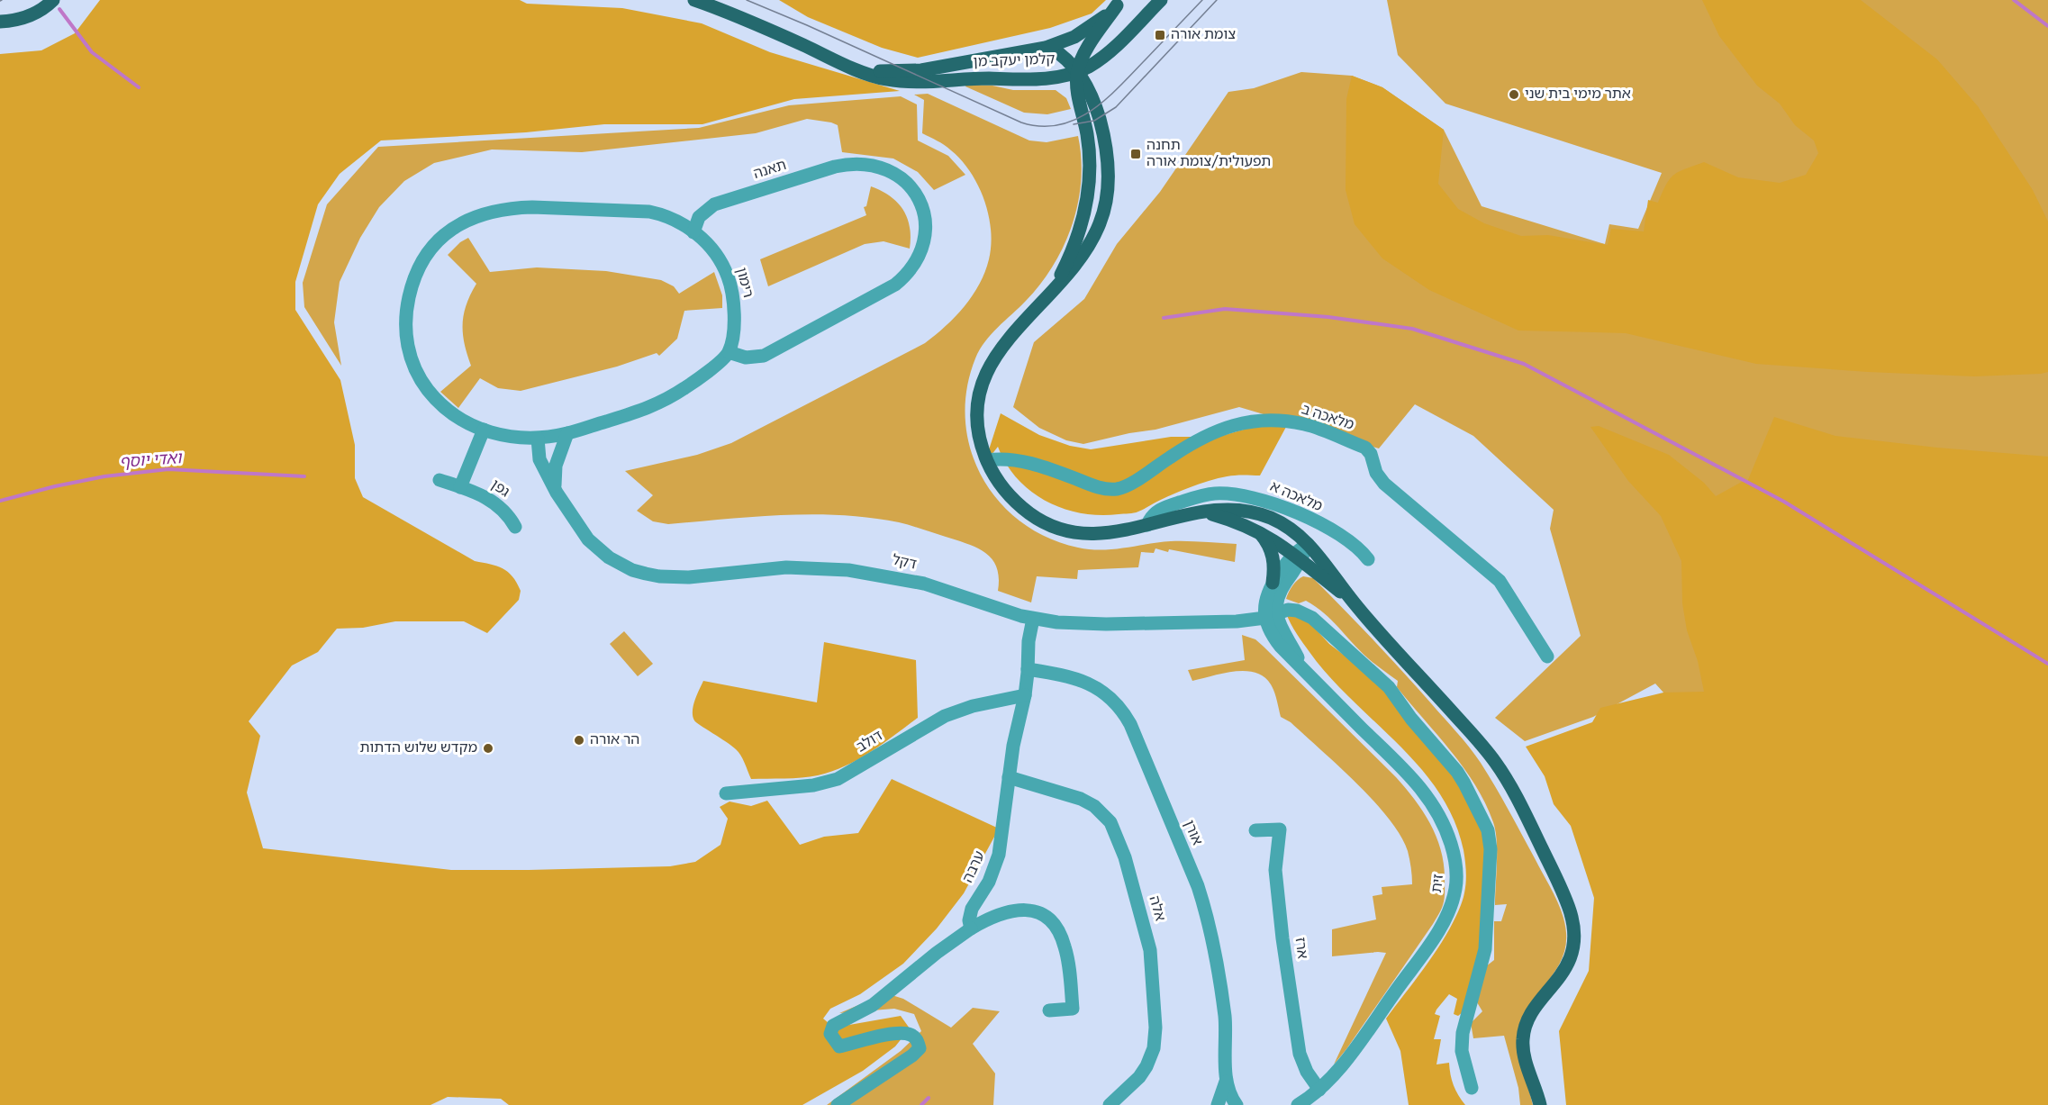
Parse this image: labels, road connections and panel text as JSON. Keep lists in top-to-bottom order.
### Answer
{
  "streets": {
    "main road": ["קלמן יעקב מן"],
    "street": [
      "תאנה",
      "רימון",
      "מלאכה ב",
      "גפן",
      "מלאכה א",
      "דקל",
      "דולב",
      "אורן",
      "ערבה",
      "זית",
      "אלה",
      "ארז"
    ]
  },
  "crossings": [
    ["תאנה", "רימון"],
    ["דקל", "ערבה"],
    ["דקל", "זית"],
    ["דולב", "ערבה"],
    ["אורן", "ערבה"],
    ["ערבה", "אלה"],
    ["זית", "ארז"]
  ],
  "water": ["ואדי יוסף"],
  "places": {
    "transit": ["צומת אורה", "תחנה תפעולית/צומת אורה"],
    "other": ["אתר מימי בית שני", "הר אורה", "מקדש שלוש הדתות"]
  }
}
